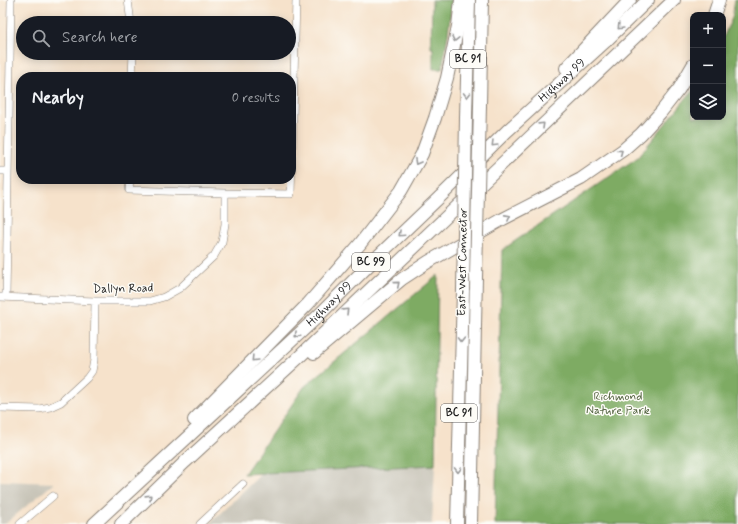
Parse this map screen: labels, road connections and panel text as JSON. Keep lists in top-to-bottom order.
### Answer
{
  "streets": {
    "highway": [
      "BC 91",
      "Highway 99",
      "BC 99",
      "East-West Connector"
    ],
    "street": ["Dallyn Road"]
  },
  "parks": ["Richmond Nature Park"],
  "page": {
    "map_buttons": ["+", "−"],
    "search": "Search here",
    "heading": ["Nearby", "0 results"]
  }
}
